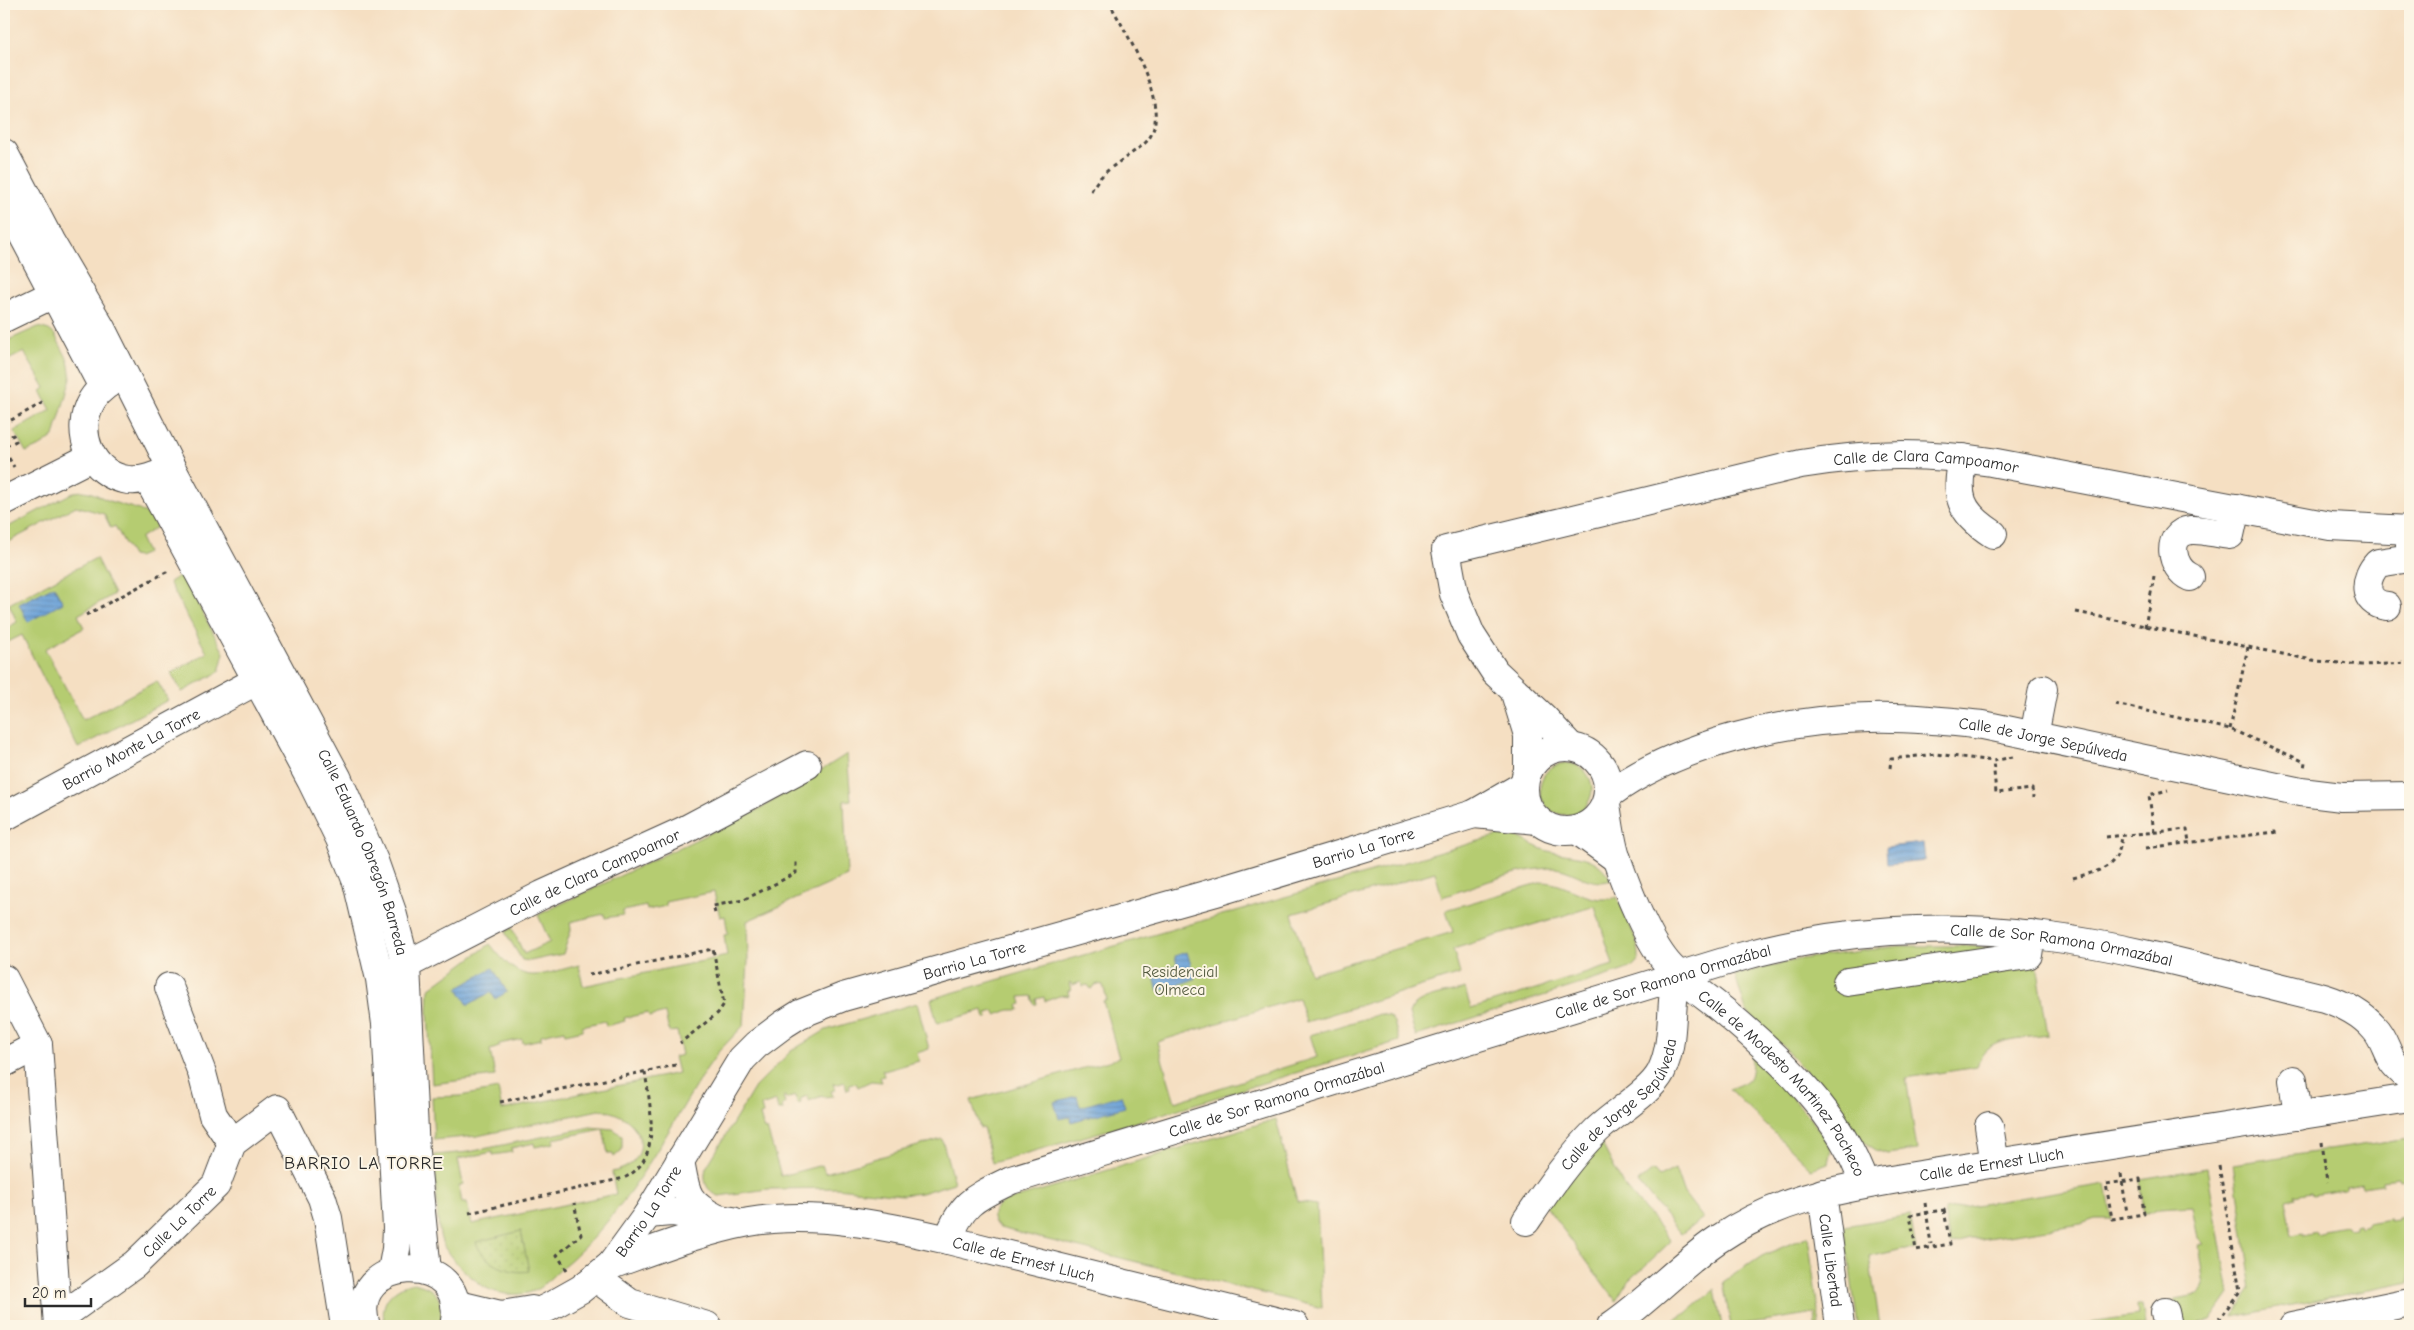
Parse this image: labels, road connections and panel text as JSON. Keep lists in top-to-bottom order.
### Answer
{
  "streets": {
    "street": [
      "Calle de Clara Campoamor",
      "Calle de Jorge Sepúlveda",
      "Barrio Monte La Torre",
      "Barrio La Torre",
      "Calle Eduardo Obregón Barreda",
      "Calle de Sor Ramona Ormazábal",
      "Calle de Modesto Martinez Pacheco",
      "Calle de Ernest Lluch",
      "Calle La Torre",
      "Calle Libertad"
    ]
  },
  "crossings": [
    ["Calle de Clara Campoamor", "Calle Eduardo Obregón Barreda"],
    ["Calle de Jorge Sepúlveda", "Barrio La Torre"],
    ["Calle de Jorge Sepúlveda", "Calle de Sor Ramona Ormazábal"],
    ["Calle de Jorge Sepúlveda", "Calle de Modesto Martinez Pacheco"],
    ["Barrio Monte La Torre", "Calle Eduardo Obregón Barreda"],
    ["Barrio La Torre", "Calle Eduardo Obregón Barreda"],
    ["Barrio La Torre", "Calle de Modesto Martinez Pacheco"],
    ["Barrio La Torre", "Calle de Ernest Lluch"],
    ["Calle de Sor Ramona Ormazábal", "Calle de Modesto Martinez Pacheco"],
    ["Calle de Sor Ramona Ormazábal", "Calle de Ernest Lluch"],
    ["Calle de Modesto Martinez Pacheco", "Calle de Ernest Lluch"],
    ["Calle de Ernest Lluch", "Calle Libertad"]
  ],
  "districts": ["BARRIO LA TORRE"],
  "parks": ["Residencial Olmeca"],
  "scale_bar": "20 m"
}
